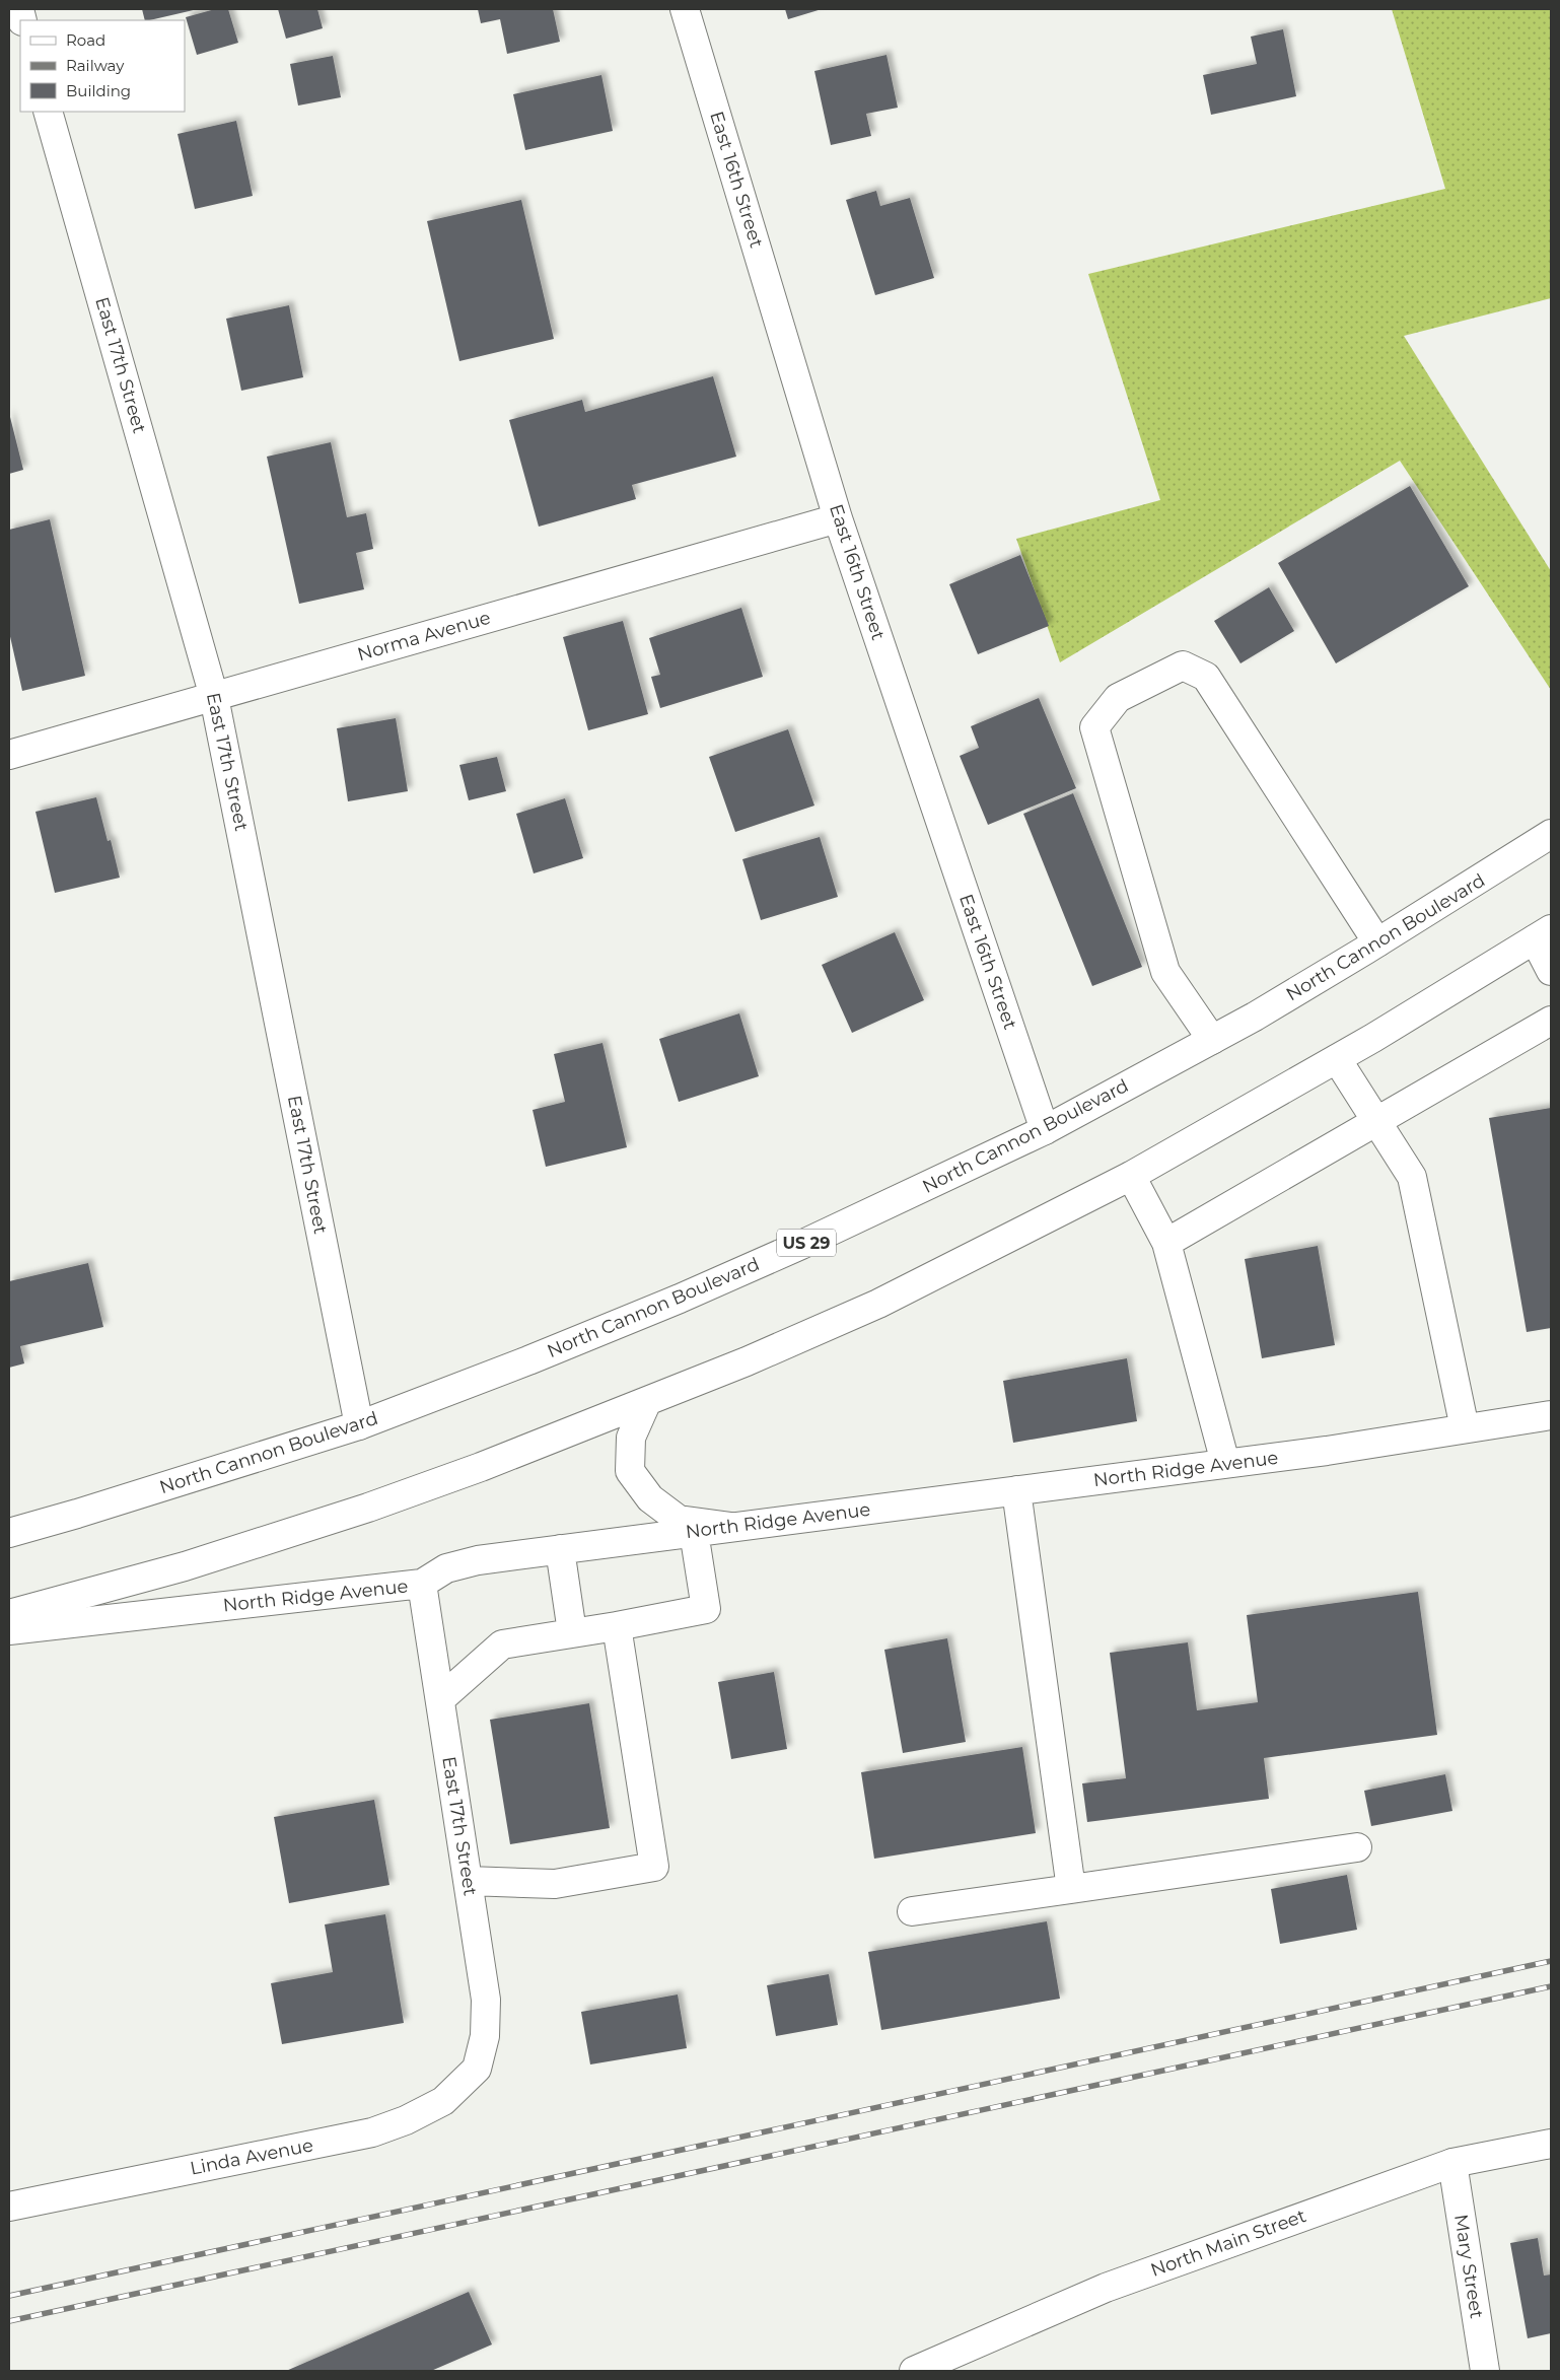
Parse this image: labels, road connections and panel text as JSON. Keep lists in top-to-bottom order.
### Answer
{
  "streets": {
    "street": [
      "East 16th Street",
      "East 17th Street",
      "Norma Avenue",
      "North Cannon Boulevard",
      "US 29",
      "North Ridge Avenue",
      "Linda Avenue",
      "North Main Street",
      "Mary Street"
    ]
  },
  "crossings": [
    ["East 16th Street", "Norma Avenue"],
    ["East 16th Street", "North Cannon Boulevard"],
    ["East 17th Street", "Norma Avenue"],
    ["East 17th Street", "North Cannon Boulevard"],
    ["East 17th Street", "North Ridge Avenue"],
    ["East 17th Street", "Linda Avenue"],
    ["North Main Street", "Mary Street"]
  ],
  "legend": ["Road", "Railway", "Building"]
}
